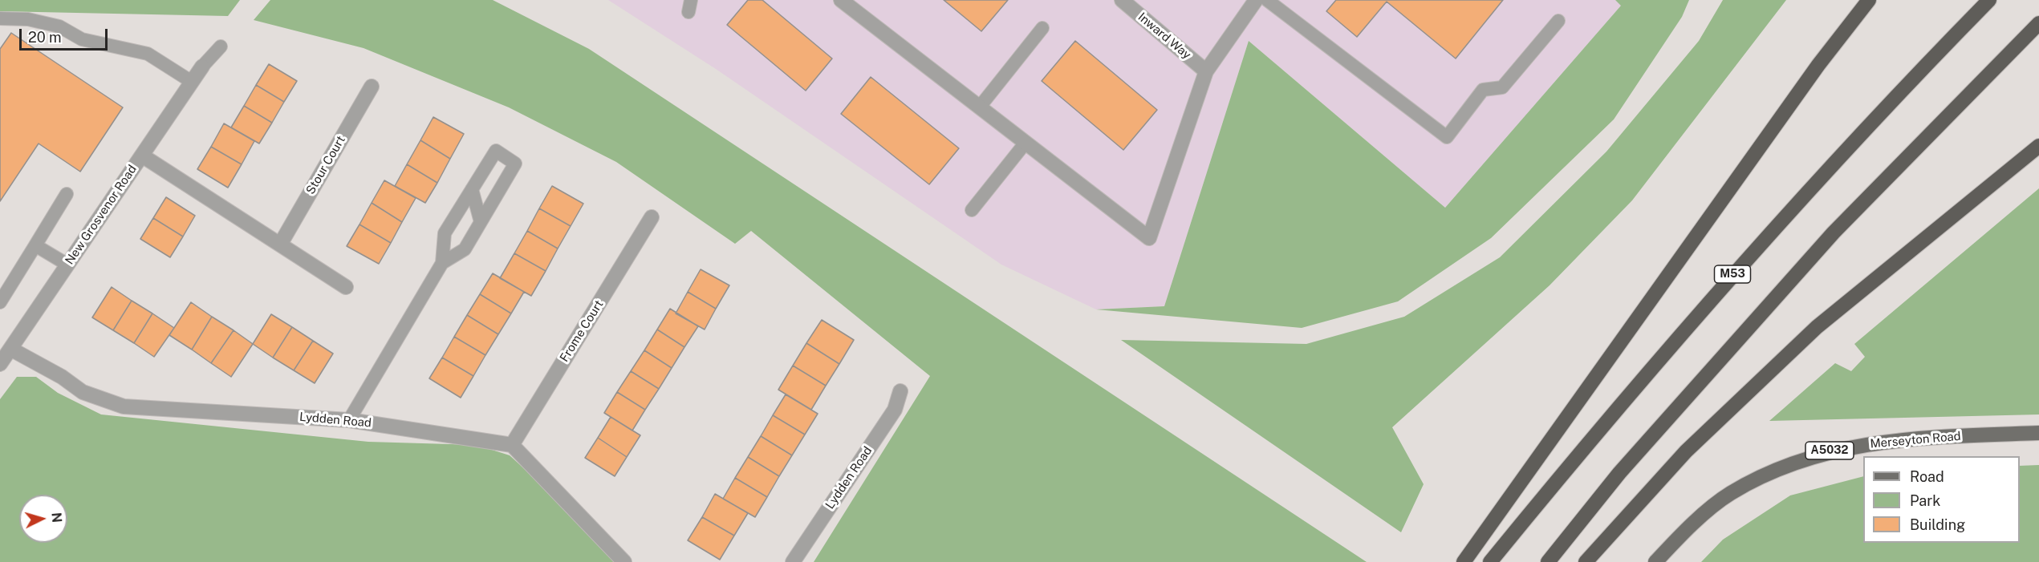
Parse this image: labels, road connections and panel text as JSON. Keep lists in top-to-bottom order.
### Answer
{
  "streets": {
    "highway": ["M53"],
    "main road": ["Merseyton Road", "A5032"],
    "street": [
      "Inward Way",
      "Stour Court",
      "New Grosvenor Road",
      "Frome Court",
      "Lydden Road"
    ]
  },
  "crossings": [
    ["New Grosvenor Road", "Lydden Road"],
    ["Frome Court", "Lydden Road"]
  ],
  "legend": ["Road", "Park", "Building"],
  "scale_bar": "20 m",
  "north": "right"
}
